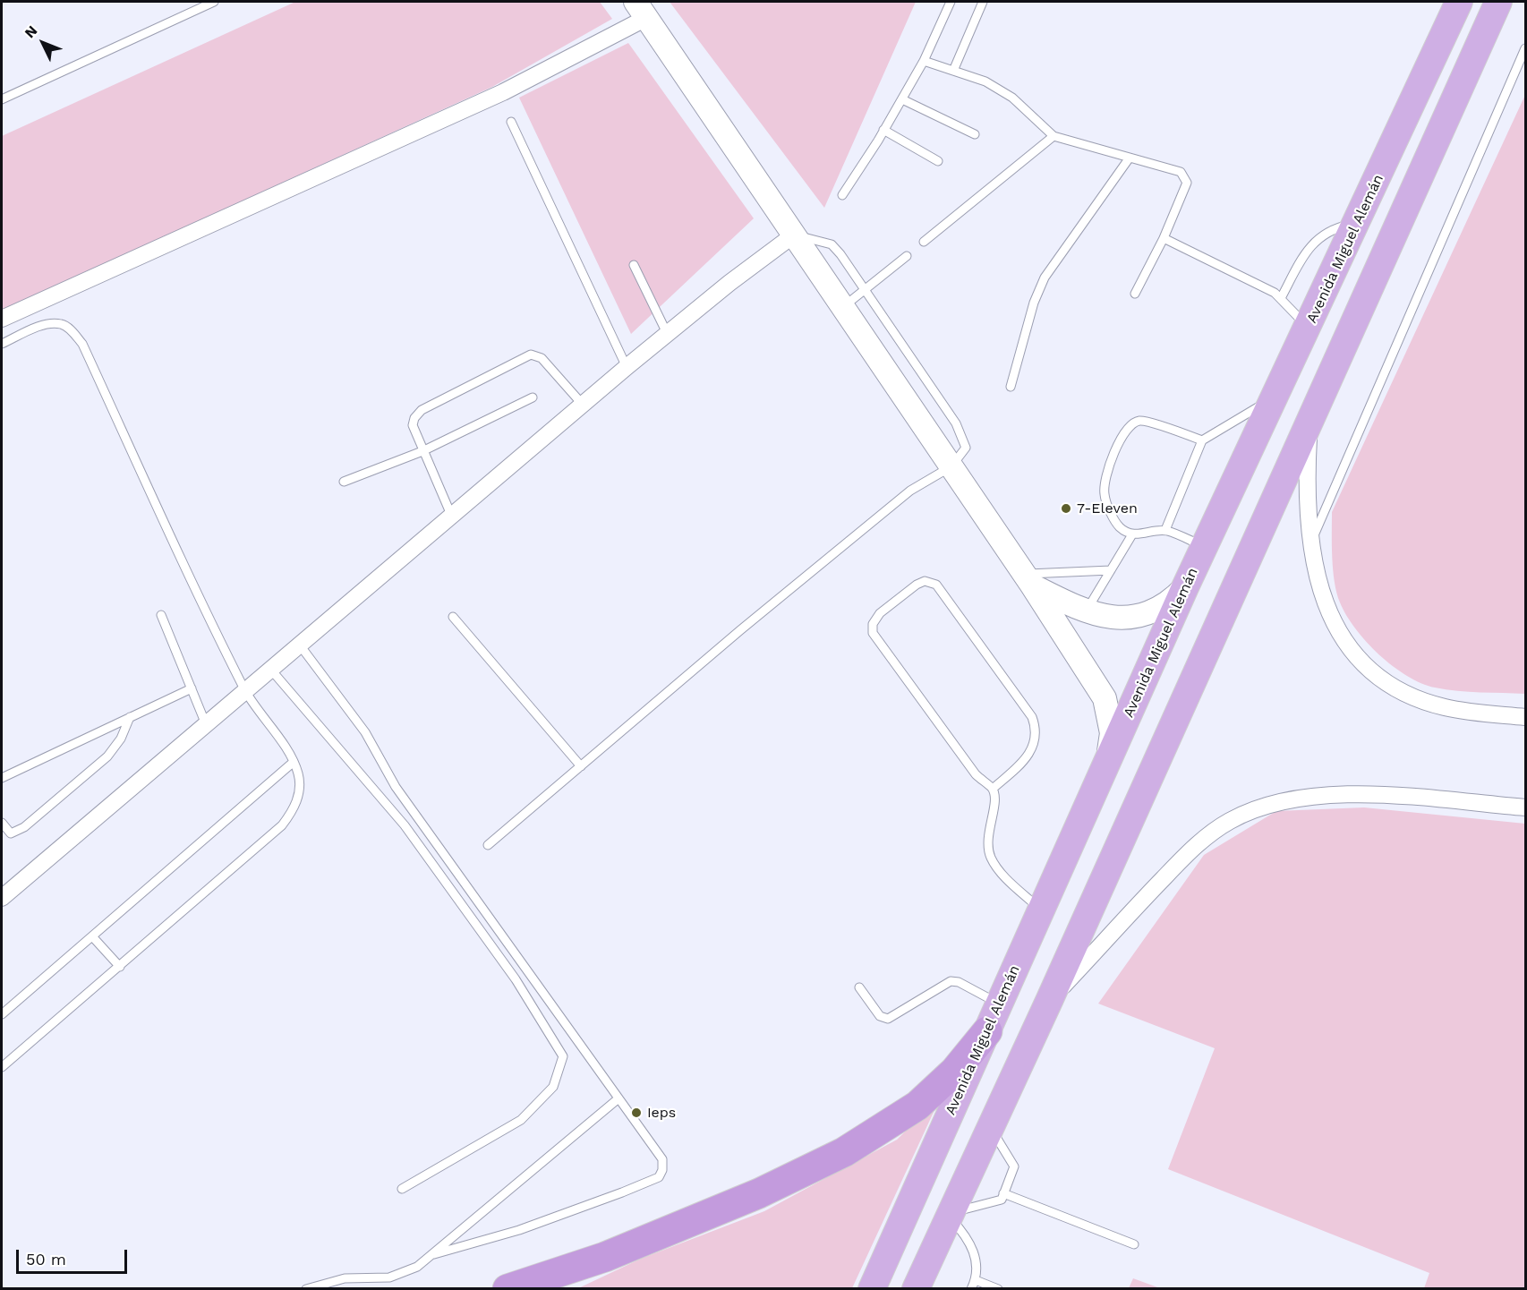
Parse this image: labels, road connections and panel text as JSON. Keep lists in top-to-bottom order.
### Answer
{
  "streets": {
    "highway": ["Avenida Miguel Alemán"]
  },
  "places": ["7-Eleven", "Ieps"],
  "scale_bar": "50 m",
  "north": "top left"
}
